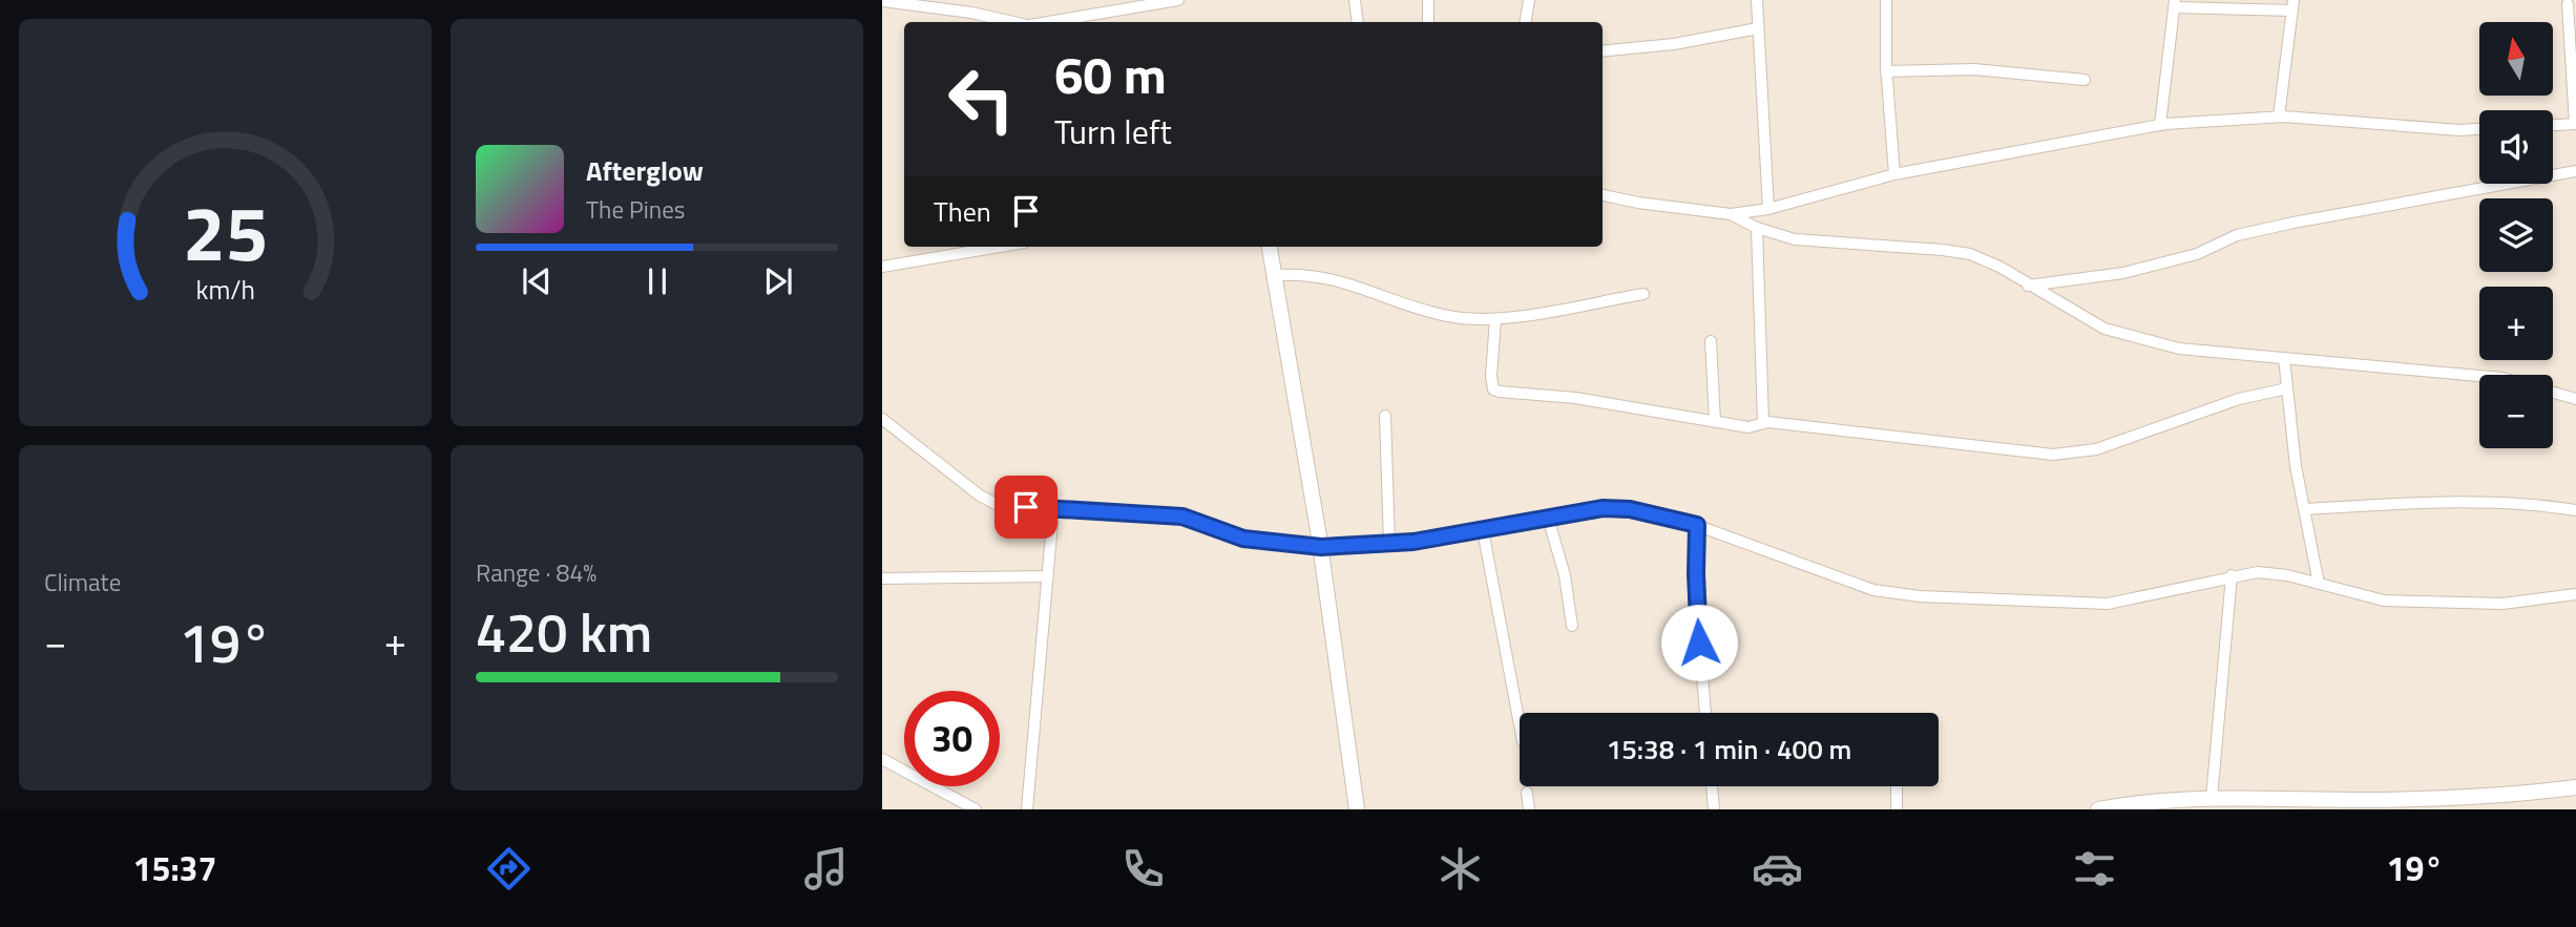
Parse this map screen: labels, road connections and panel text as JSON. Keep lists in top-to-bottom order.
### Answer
{
  "north": "top",
  "page": {
    "map_buttons": ["+", "−"],
    "turn": ["60 m", "Turn left"],
    "song": ["Afterglow", "The Pines"],
    "then": "Then",
    "tile": [
      "Climate",
      ["Range · 84%", "420 km"]
    ],
    "heat": ["−", "19°", "+"],
    "limit": "30",
    "trip": "15:38 · 1 min · 400 m",
    "tabs": ["15:37", "19°"],
    "gauge": ["25", "km/h"]
  }
}
